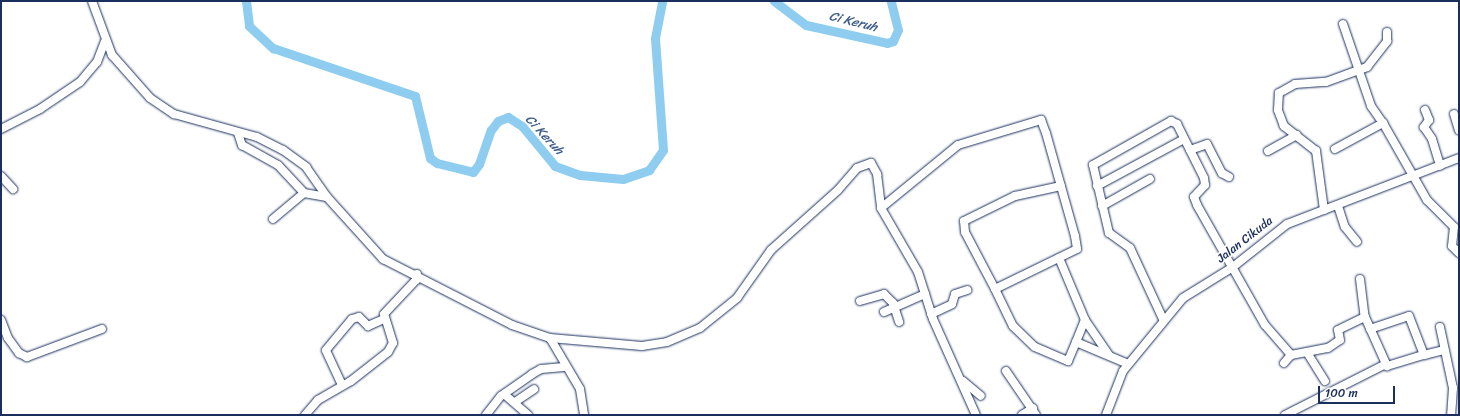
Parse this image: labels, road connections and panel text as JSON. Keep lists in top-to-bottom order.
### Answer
{
  "streets": {
    "street": ["Jalan Cikuda"]
  },
  "water": ["Ci Keruh"],
  "scale_bar": "100 m"
}
